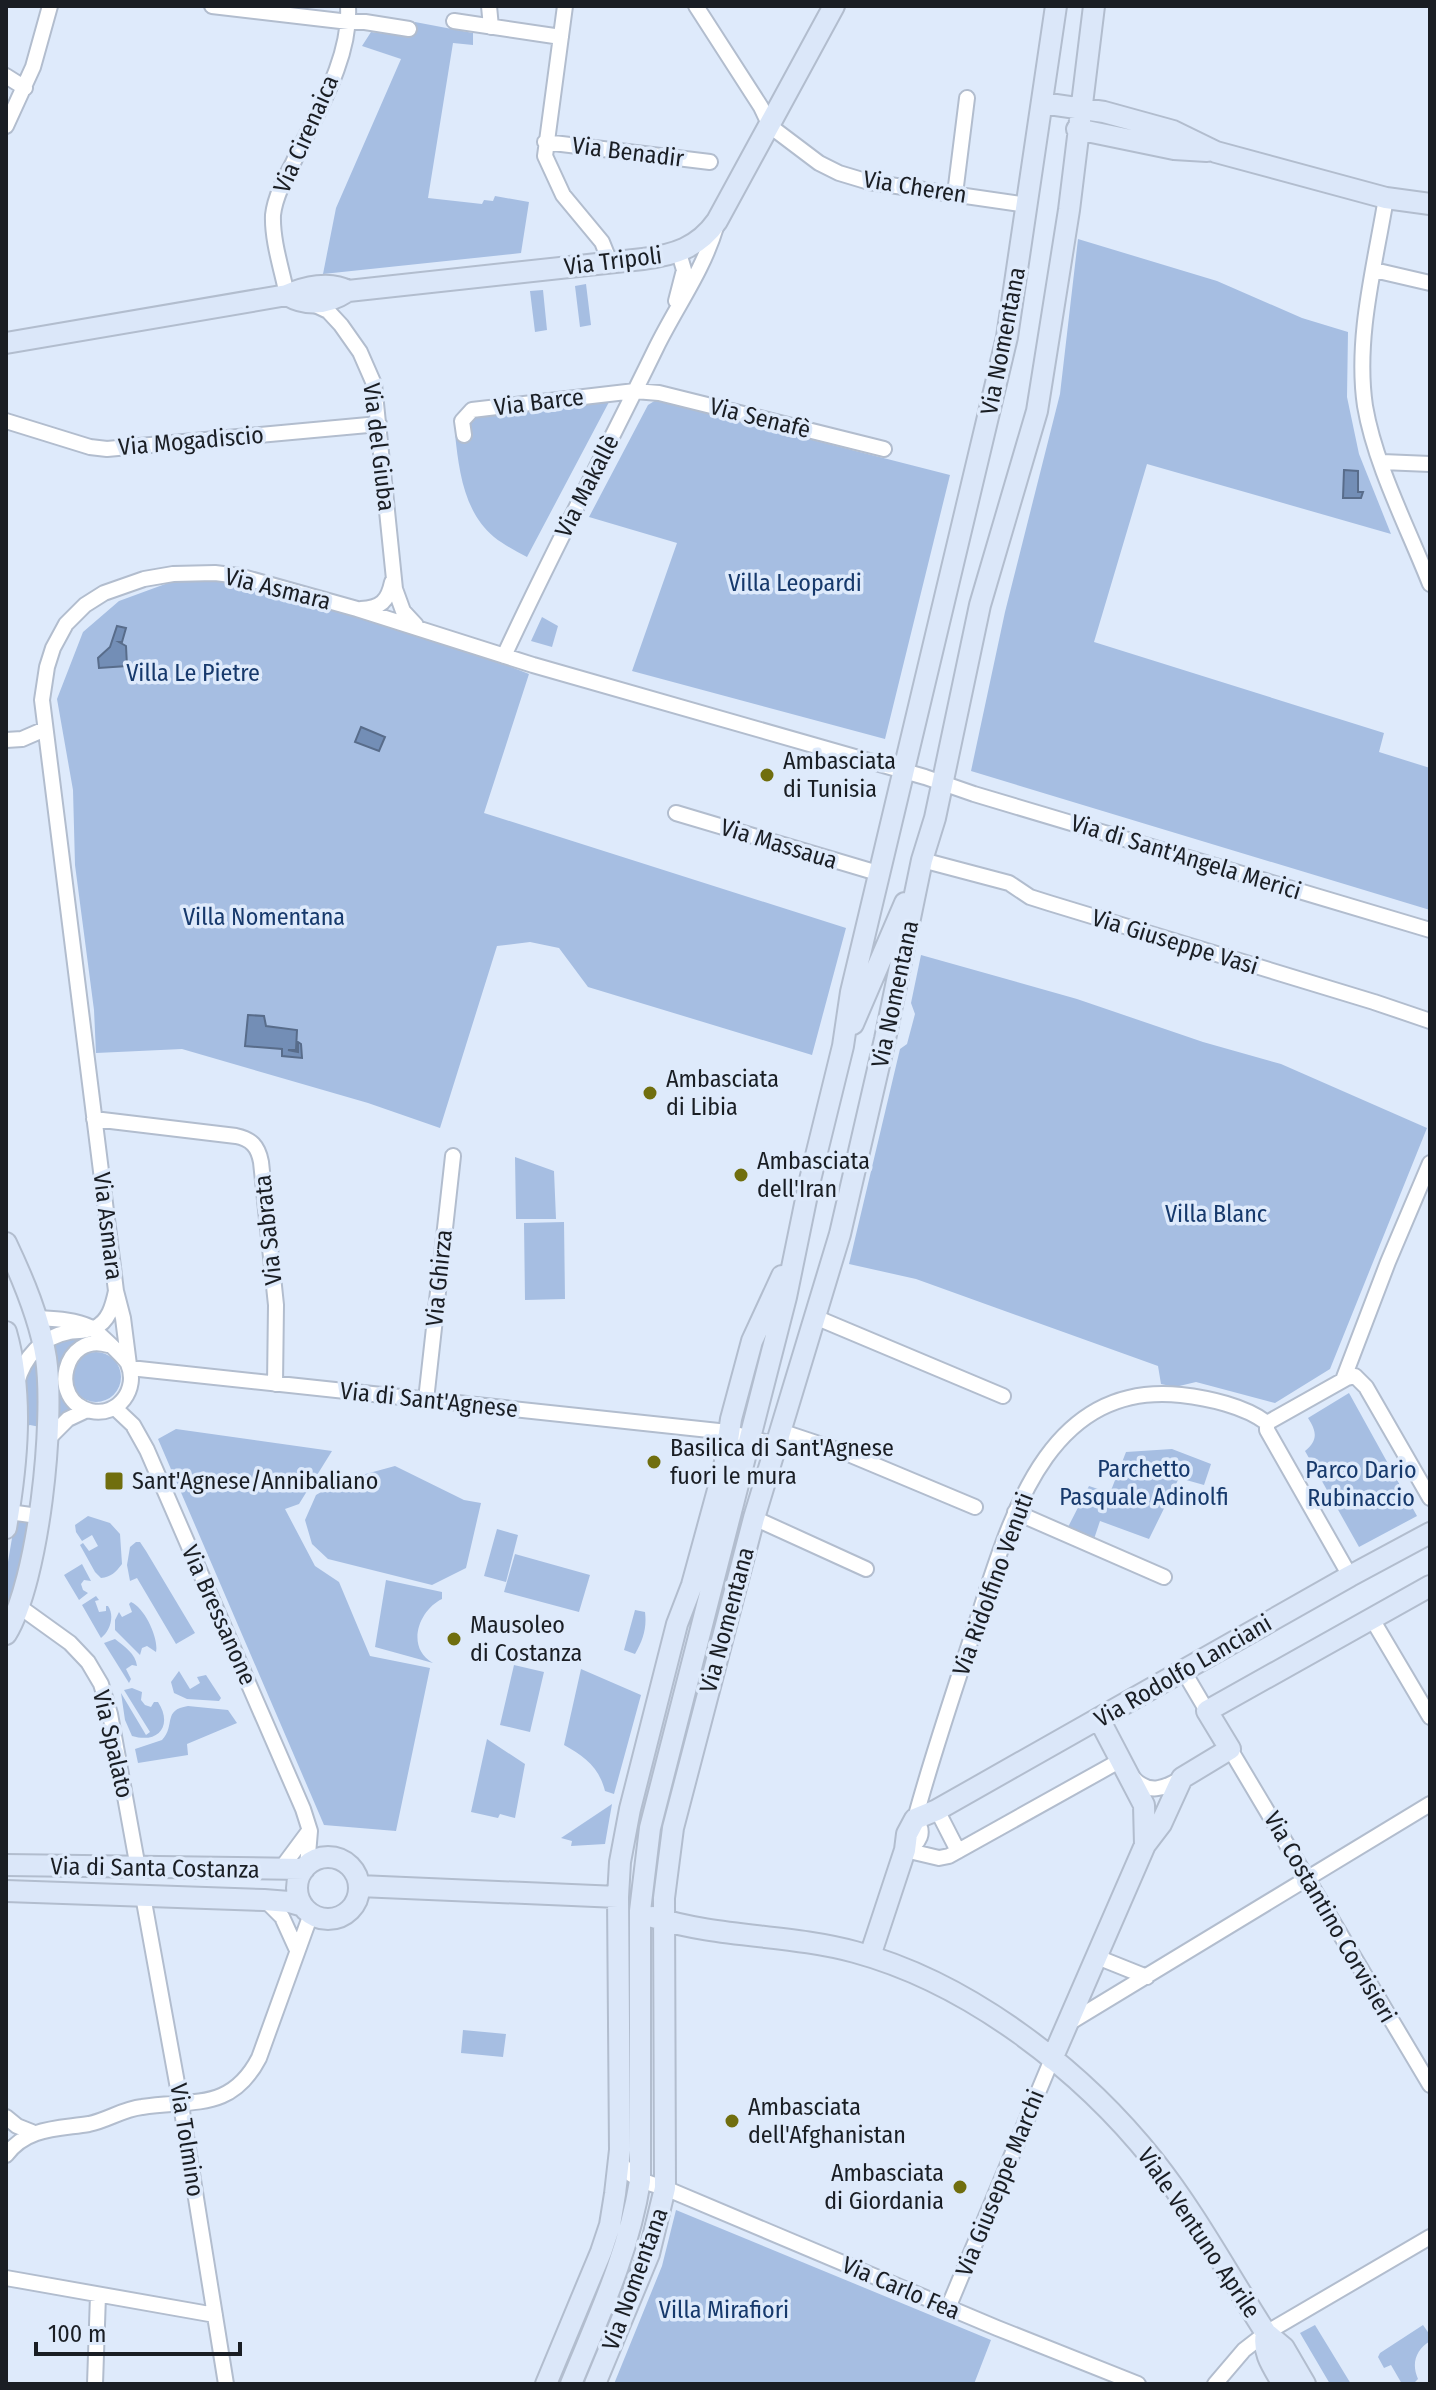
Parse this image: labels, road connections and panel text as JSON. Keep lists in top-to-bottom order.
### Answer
{
  "streets": {
    "street": [
      "Via Cirenaica",
      "Via Benadir",
      "Via Cheren",
      "Via Tripoli",
      "Via Nomentana",
      "Via Barce",
      "Via Senafè",
      "Via Mogadiscio",
      "Via del Giuba",
      "Via Makallè",
      "Via Asmara",
      "Via Massaua",
      "Via di Sant'Angela Merici",
      "Via Giuseppe Vasi",
      "Via Sabrata",
      "Via Ghirza",
      "Via di Sant'Agnese",
      "Via Ridolfino Venuti",
      "Via Bressanone",
      "Via Rodolfo Lanciani",
      "Via Spalato",
      "Via di Santa Costanza",
      "Via Costantino Corvisieri",
      "Via Tolmino",
      "Via Giuseppe Marchi",
      "Viale Ventuno Aprile",
      "Via Carlo Fea"
    ]
  },
  "crossings": [
    ["Via Cirenaica", "Via Tripoli"],
    ["Via Cheren", "Via Tripoli"],
    ["Via Cheren", "Via Nomentana"],
    ["Via Tripoli", "Via del Giuba"],
    ["Via Tripoli", "Via Makallè"],
    ["Via Nomentana", "Via Asmara"],
    ["Via Nomentana", "Via Massaua"],
    ["Via Nomentana", "Via di Sant'Angela Merici"],
    ["Via Nomentana", "Via Giuseppe Vasi"],
    ["Via Nomentana", "Via di Sant'Agnese"],
    ["Via Nomentana", "Viale Ventuno Aprile"],
    ["Via Nomentana", "Via Carlo Fea"],
    ["Via Barce", "Via Senafè"],
    ["Via Barce", "Via Makallè"],
    ["Via Senafè", "Via Makallè"],
    ["Via Mogadiscio", "Via del Giuba"],
    ["Via del Giuba", "Via Asmara"],
    ["Via Makallè", "Via Asmara"],
    ["Via Asmara", "Via di Sant'Angela Merici"],
    ["Via Asmara", "Via Sabrata"],
    ["Via Asmara", "Via di Sant'Agnese"],
    ["Via Asmara", "Via Bressanone"],
    ["Via Sabrata", "Via di Sant'Agnese"],
    ["Via Ghirza", "Via di Sant'Agnese"],
    ["Via di Sant'Agnese", "Via Bressanone"],
    ["Via Ridolfino Venuti", "Via Rodolfo Lanciani"],
    ["Via Bressanone", "Via di Santa Costanza"],
    ["Via Spalato", "Via di Santa Costanza"],
    ["Via di Santa Costanza", "Via Tolmino"],
    ["Via Giuseppe Marchi", "Viale Ventuno Aprile"],
    ["Via Giuseppe Marchi", "Via Carlo Fea"]
  ],
  "parks": [
    "Villa Leopardi",
    "Villa Le Pietre",
    "Villa Nomentana",
    "Villa Blanc",
    "Parchetto Pasquale Adinolfi",
    "Parco Dario Rubinaccio",
    "Villa Mirafiori"
  ],
  "places": {
    "other": [
      "Ambasciata di Tunisia",
      "Ambasciata di Libia",
      "Ambasciata dell'Iran",
      "Basilica di Sant'Agnese fuori le mura",
      "Mausoleo di Costanza",
      "Ambasciata dell'Afghanistan",
      "Ambasciata di Giordania"
    ],
    "transit": ["Sant'Agnese/Annibaliano"]
  },
  "scale_bar": "100 m"
}
